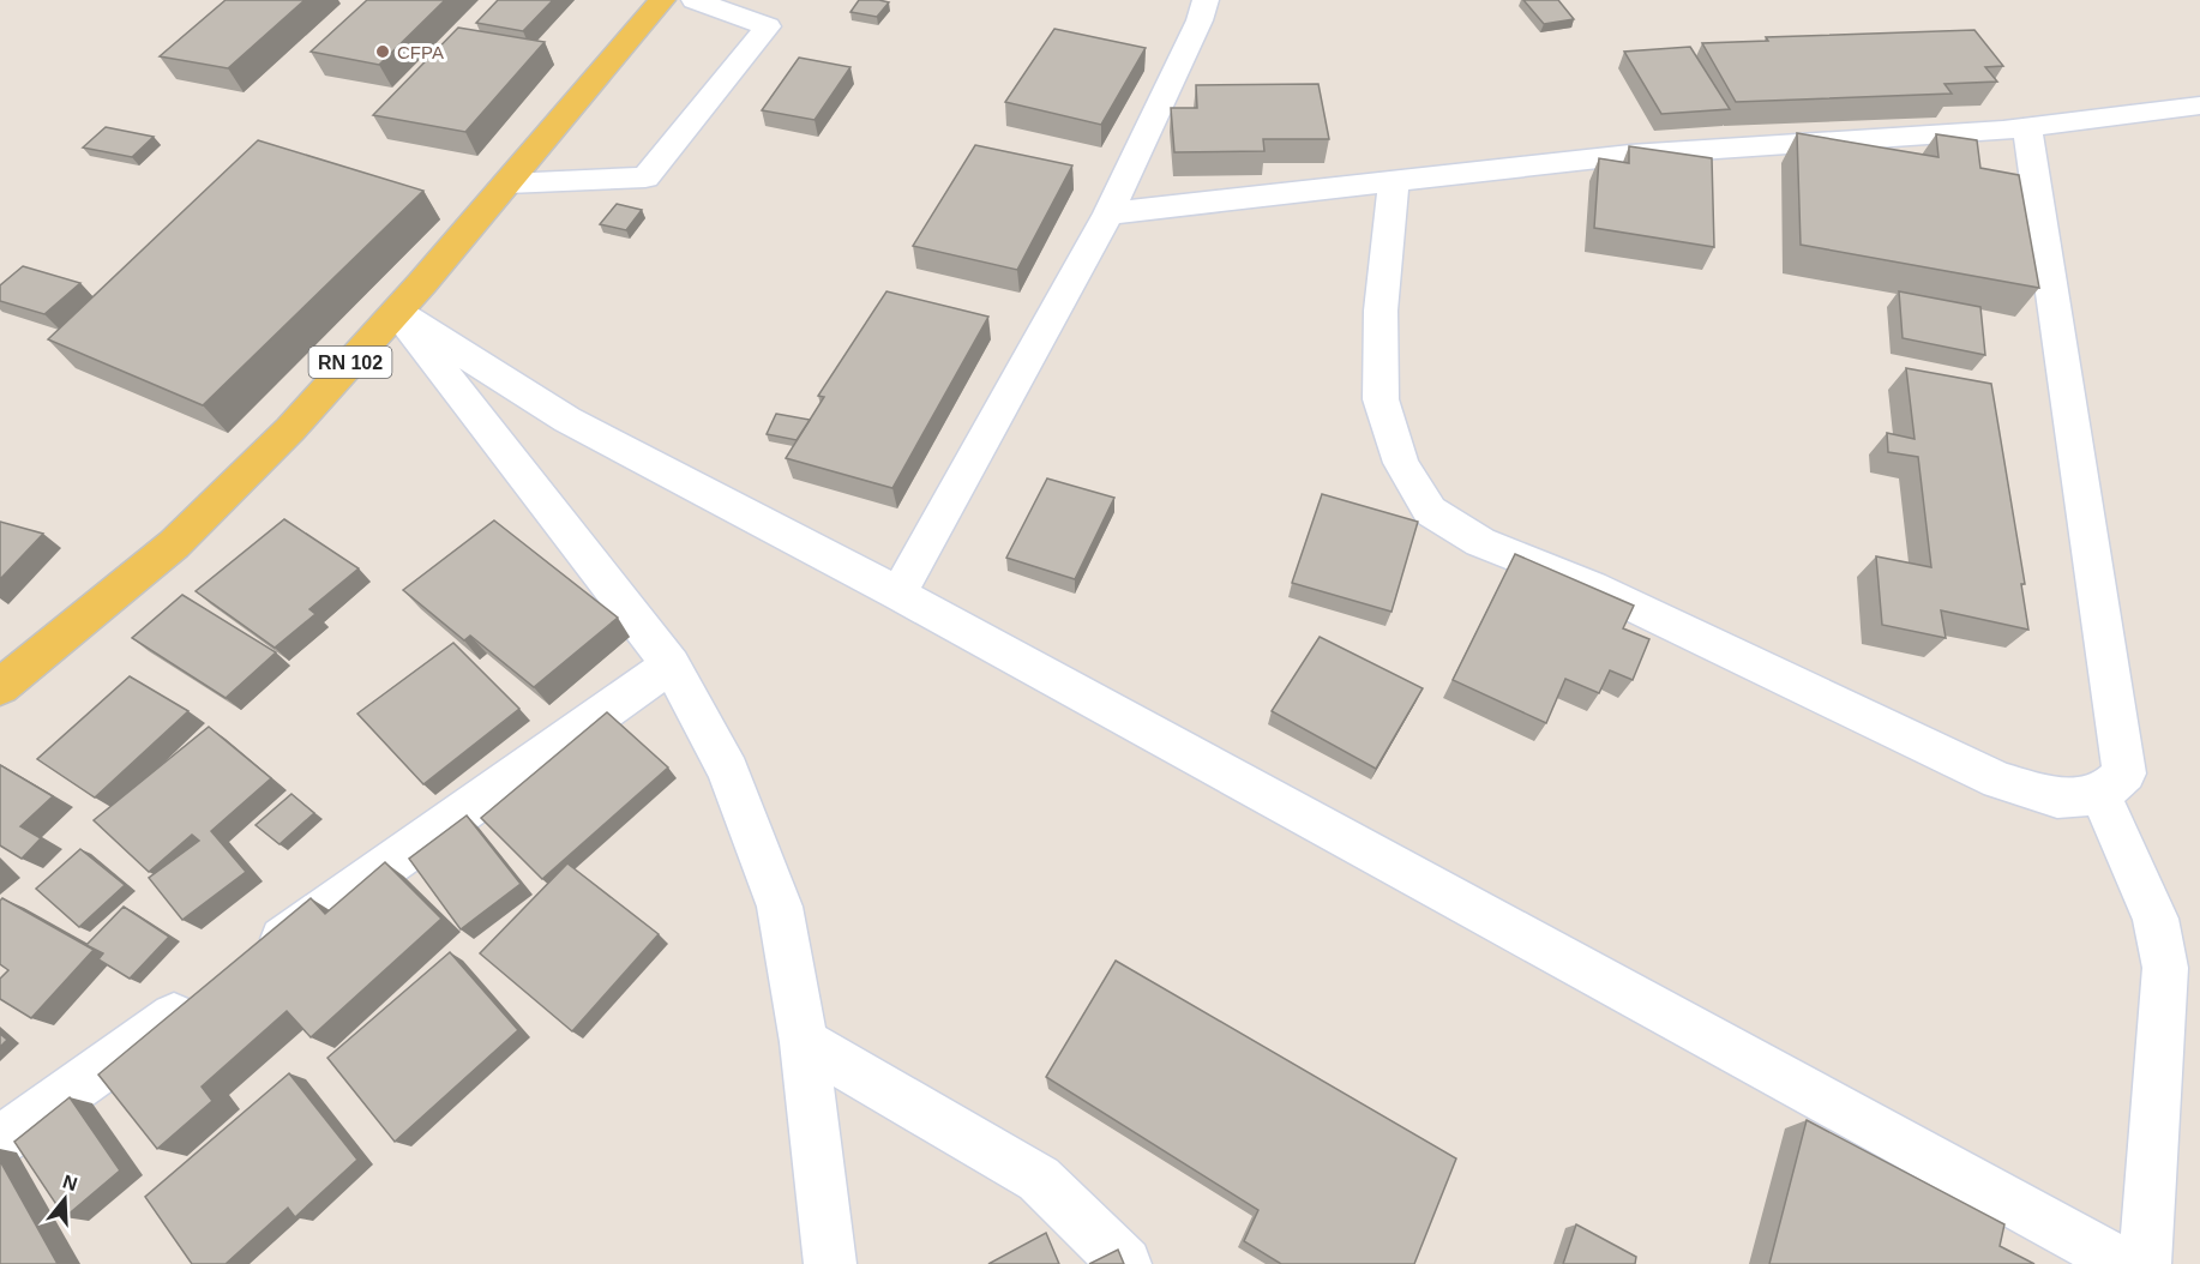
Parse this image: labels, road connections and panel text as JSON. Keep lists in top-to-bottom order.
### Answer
{
  "streets": {
    "main road": ["RN 102"]
  },
  "places": ["CFPA"],
  "north": "top"
}
